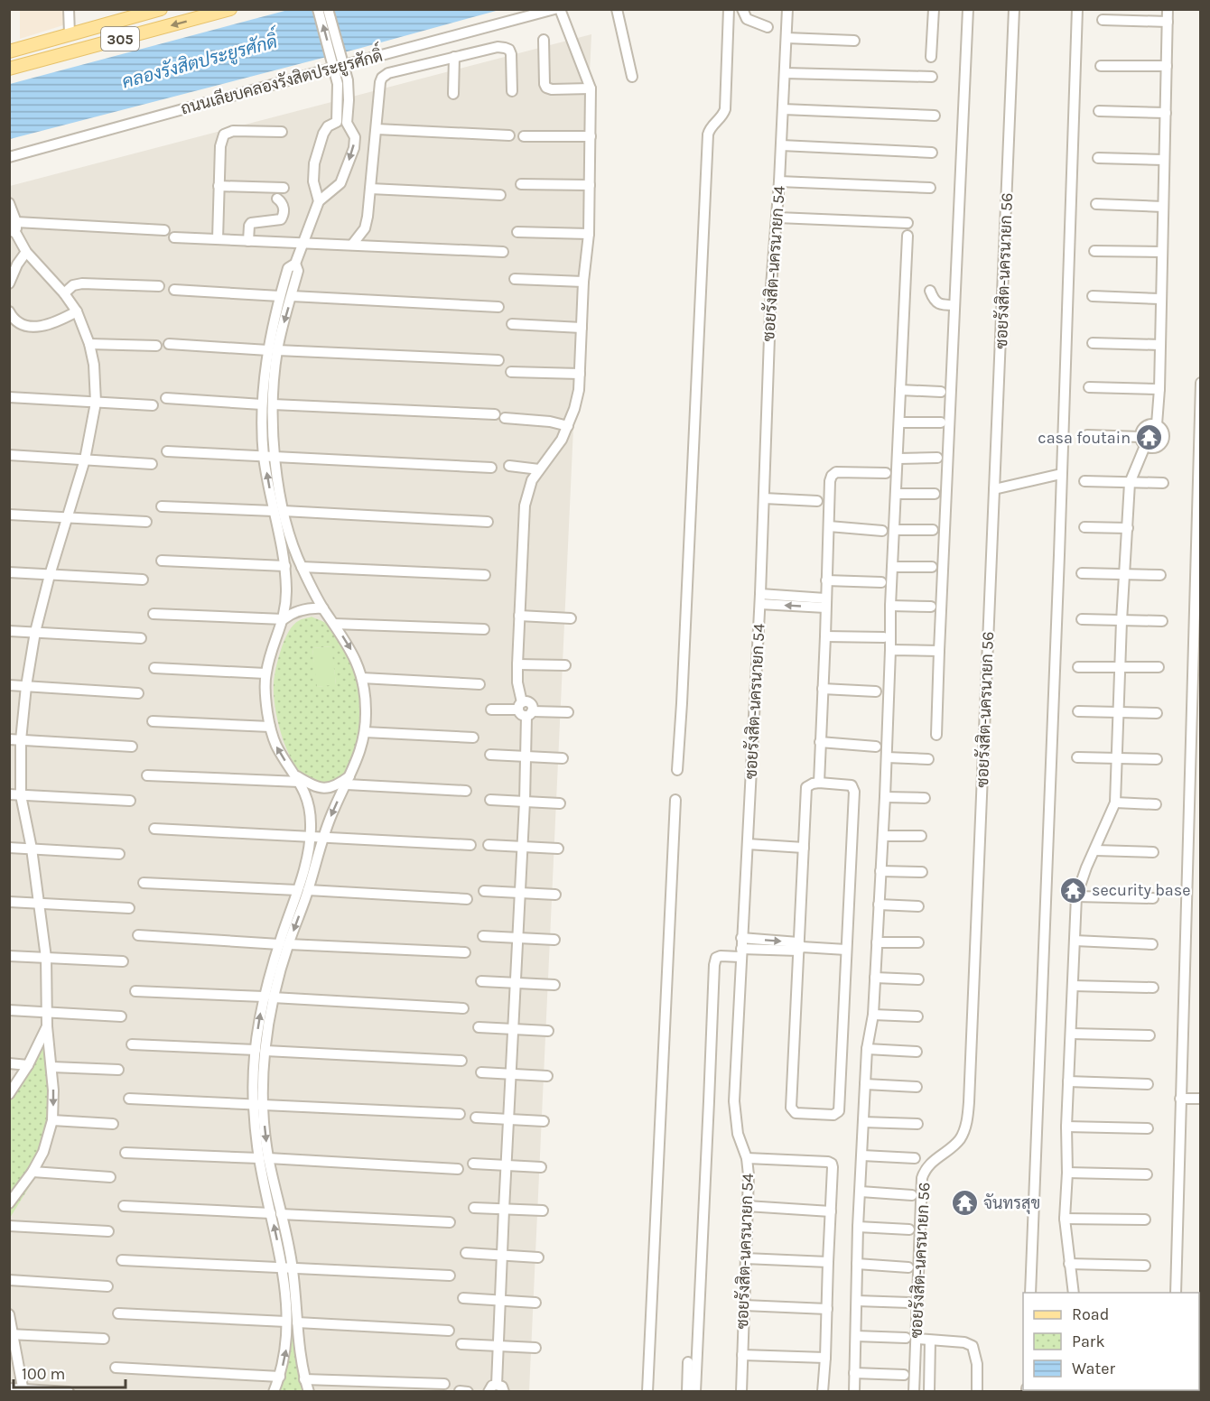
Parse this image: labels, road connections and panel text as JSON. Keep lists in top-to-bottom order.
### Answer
{
  "streets": {
    "main road": ["305"],
    "street": ["ถนนเลียบคลองรังสิตประยูรศักดิ์", "ซอยรังสิต-นครนายก 54", "ซอยรังสิต-นครนายก 56"]
  },
  "water": ["คลองรังสิตประยูรศักดิ์"],
  "places": {
    "temple": ["casa foutain", "security base", "จันทรสุข"]
  },
  "legend": ["Road", "Park", "Water"],
  "scale_bar": "100 m"
}
